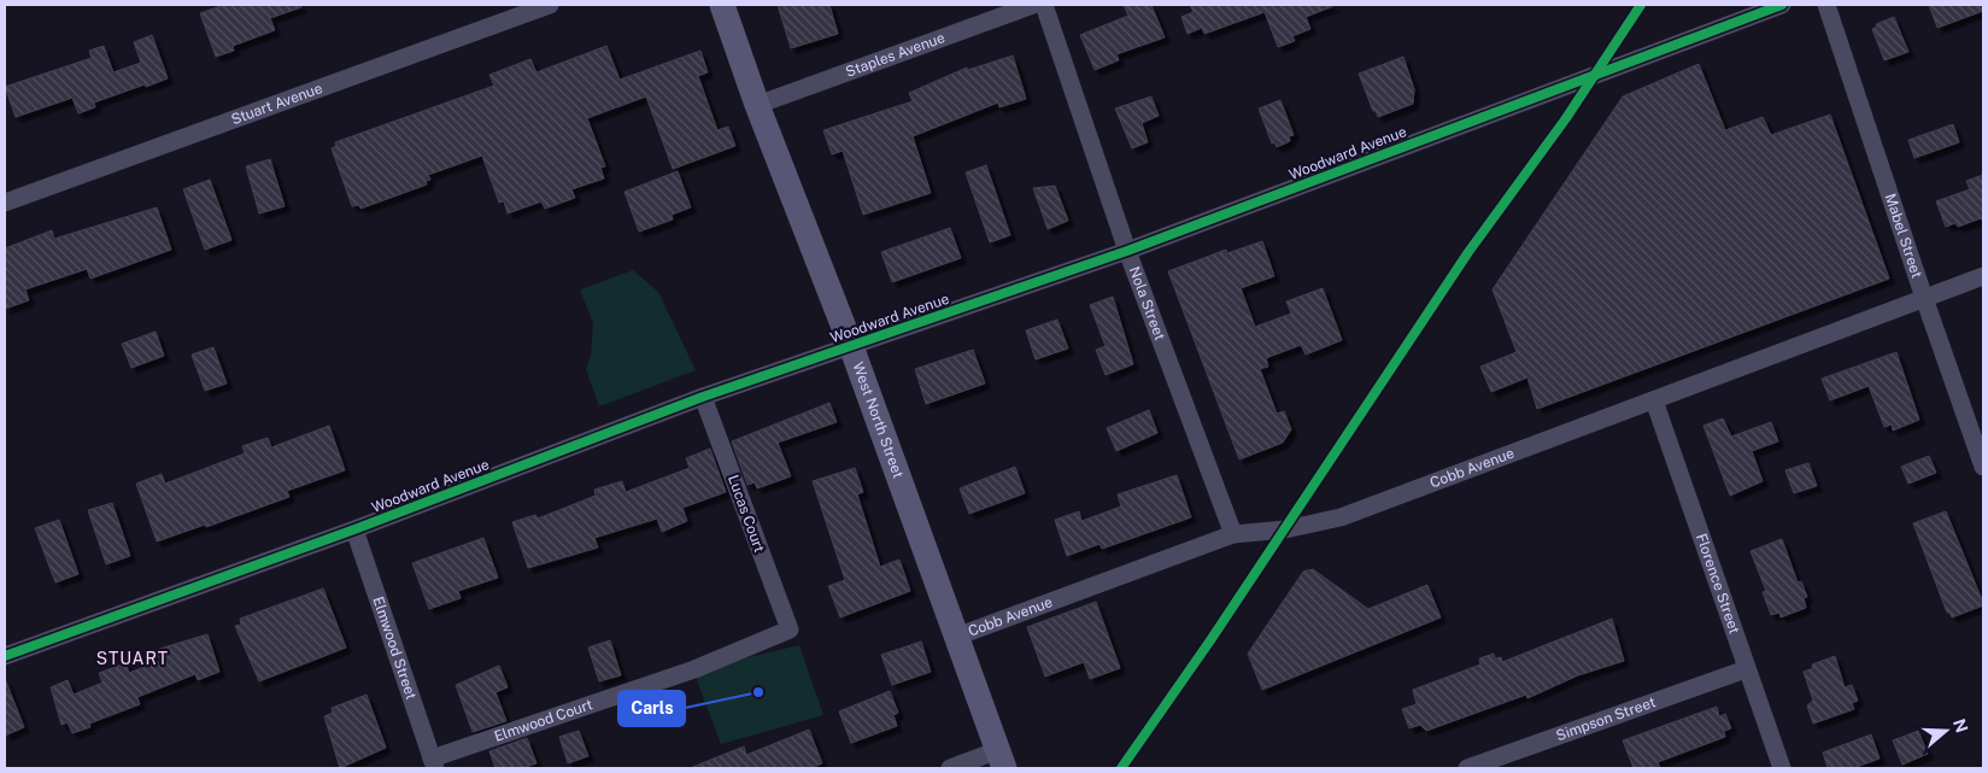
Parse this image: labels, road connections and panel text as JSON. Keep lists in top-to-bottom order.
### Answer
{
  "streets": {
    "street": [
      "Staples Avenue",
      "Stuart Avenue",
      "Woodward Avenue",
      "Mabel Street",
      "Nola Street",
      "West North Street",
      "Cobb Avenue",
      "Lucas Court",
      "Florence Street",
      "Elmwood Street",
      "Simpson Street",
      "Elmwood Court"
    ]
  },
  "crossings": [
    ["Staples Avenue", "West North Street"],
    ["Woodward Avenue", "Nola Street"],
    ["Woodward Avenue", "West North Street"],
    ["Woodward Avenue", "Lucas Court"],
    ["Woodward Avenue", "Elmwood Street"],
    ["Mabel Street", "Cobb Avenue"],
    ["Nola Street", "Cobb Avenue"],
    ["West North Street", "Cobb Avenue"],
    ["Cobb Avenue", "Florence Street"],
    ["Lucas Court", "Elmwood Court"],
    ["Florence Street", "Simpson Street"],
    ["Elmwood Street", "Elmwood Court"]
  ],
  "districts": ["STUART"],
  "places": ["Carls"],
  "north": "right"
}
